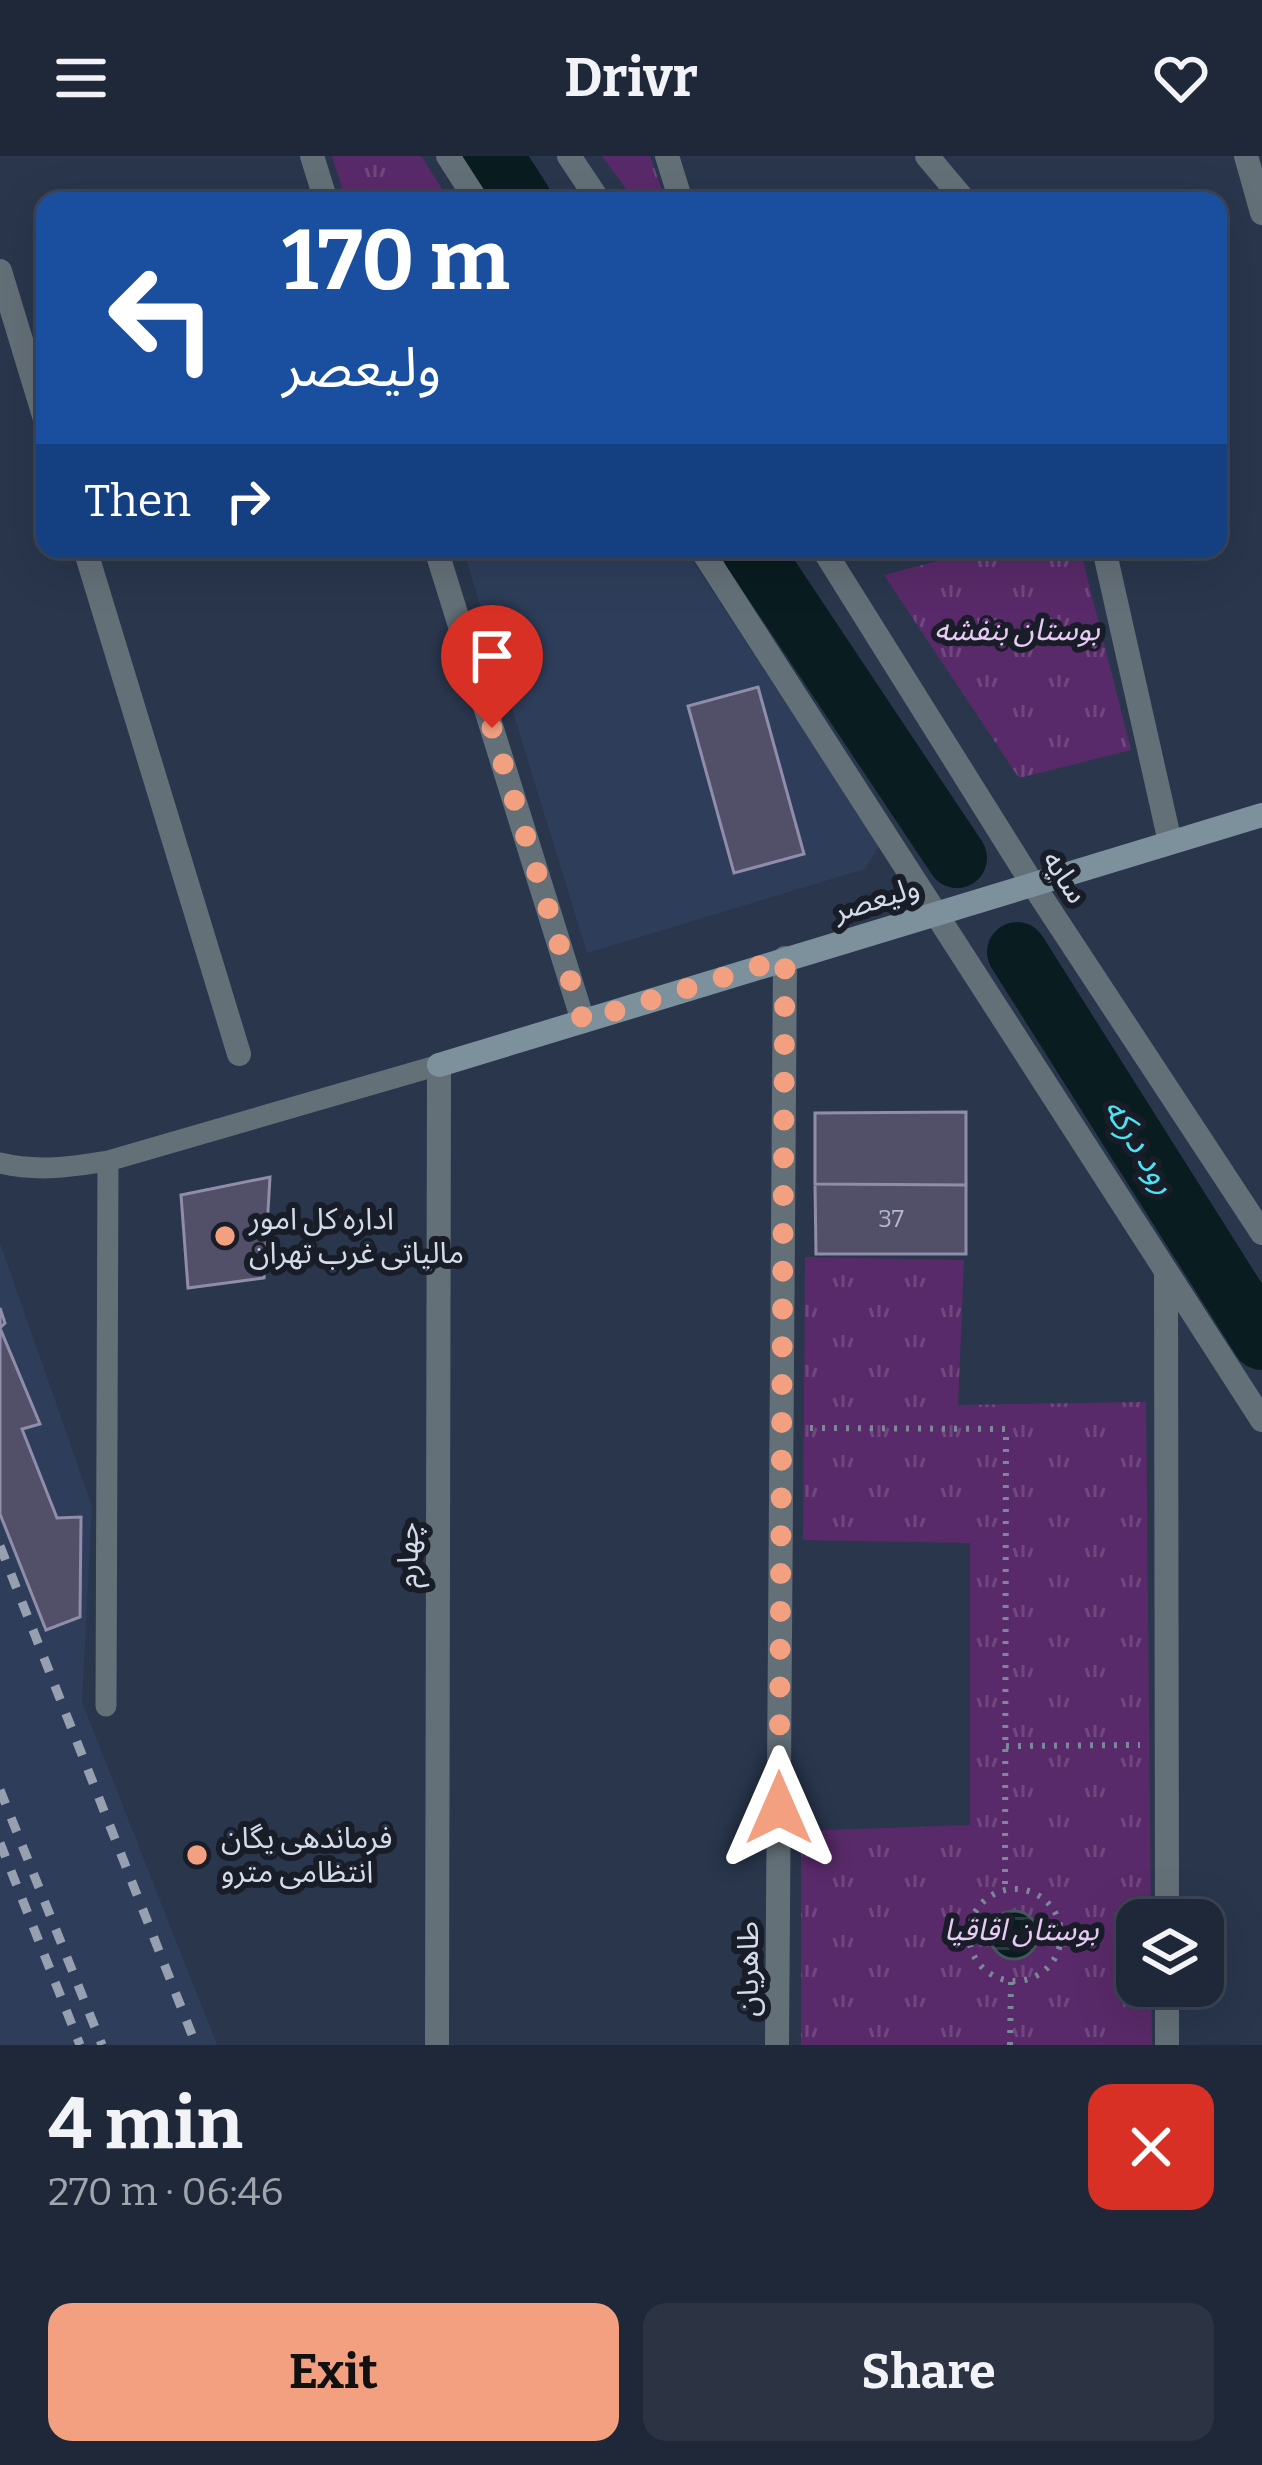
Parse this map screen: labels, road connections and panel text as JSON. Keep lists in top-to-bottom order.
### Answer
{
  "streets": {
    "main road": ["ولیعصر"],
    "street": ["سایه", "چهارم", "طاهریان"]
  },
  "crossings": [
    ["سایه", "ولیعصر"],
    ["ولیعصر", "چهارم"],
    ["ولیعصر", "طاهریان"]
  ],
  "water": ["رود درکه"],
  "parks": ["بوستان بنفشه", "بوستان اقاقیا"],
  "places": ["اداره کل امور مالیاتی غرب تهران", "فرماندهی یگان انتظامی مترو"],
  "house_numbers": ["37"],
  "page": {
    "header": "Drivr",
    "turn": ["170 m", "ولیعصر"],
    "then": "Then",
    "heading": ["4 min", "270 m · 06:46"],
    "buttons": ["Exit", "Share"]
  }
}
